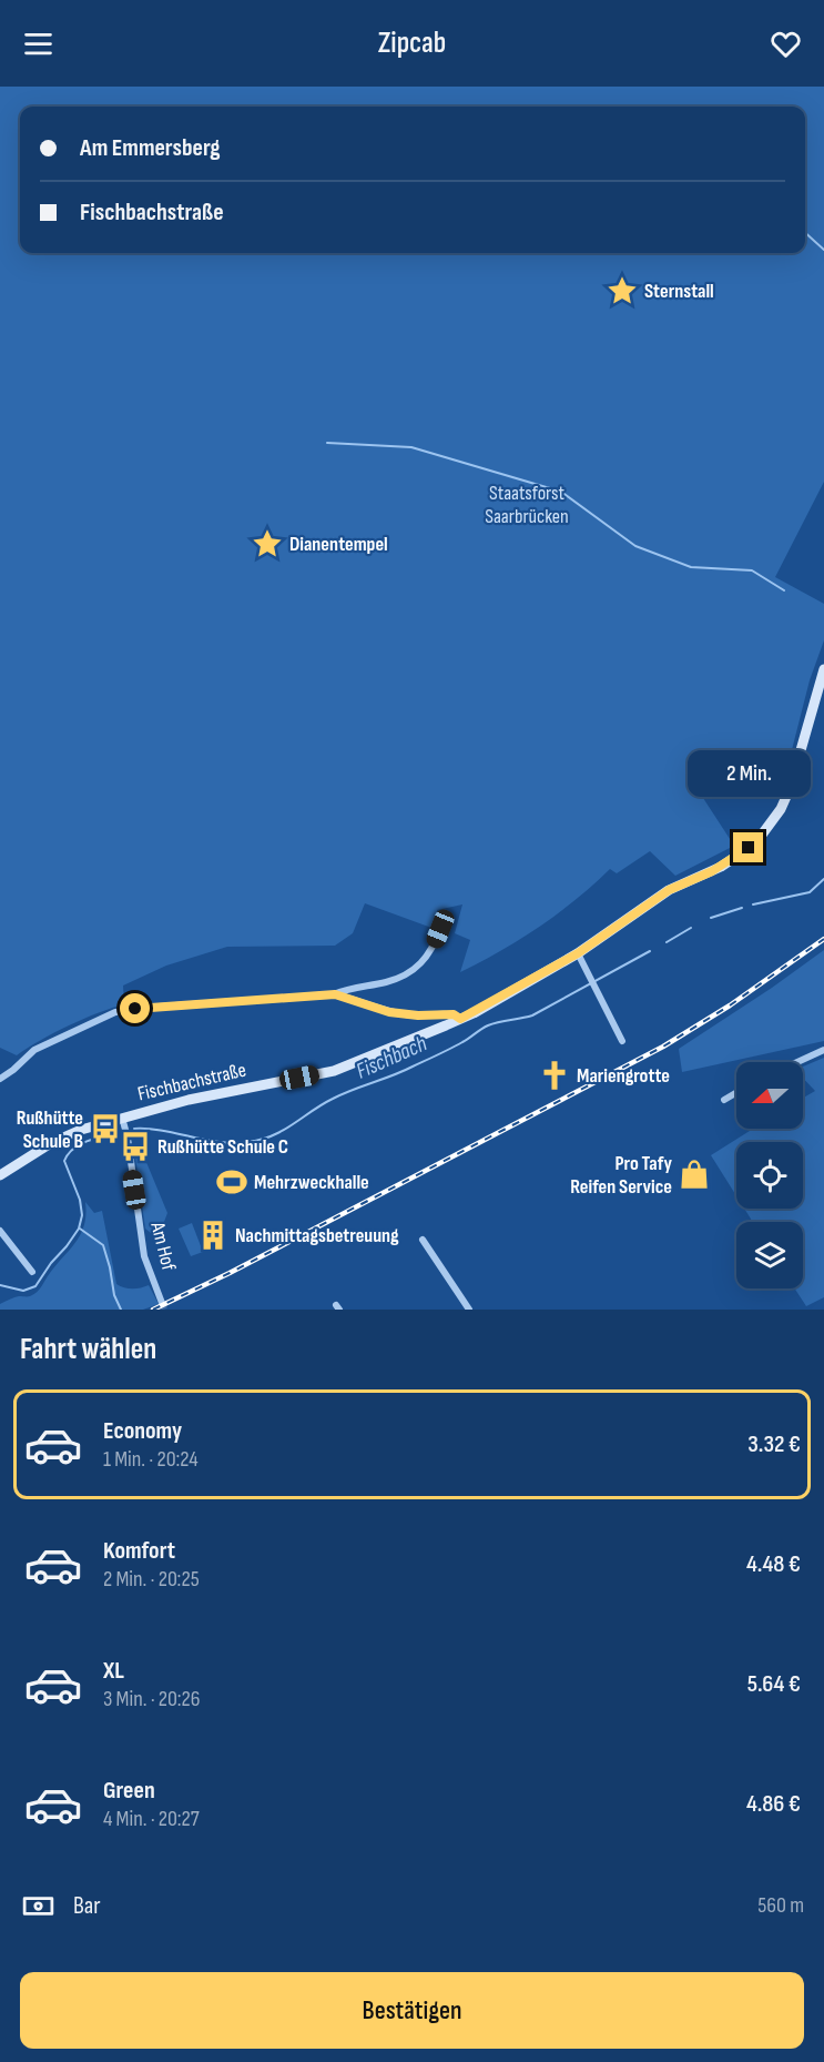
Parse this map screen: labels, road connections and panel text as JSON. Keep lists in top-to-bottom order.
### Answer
{
  "streets": {
    "main road": ["Fischbachstraße"],
    "street": ["Am Hof"]
  },
  "crossings": [
    ["Fischbachstraße", "Am Hof"]
  ],
  "water": ["Fischbach"],
  "parks": ["Staatsforst Saarbrücken"],
  "places": {
    "place": ["Sternstall", "Dianentempel"],
    "church": ["Mariengrotte"],
    "bus stop": ["Rußhütte Schule B", "Rußhütte Schule C"],
    "shop": ["Pro Tafy Reifen Service"],
    "sports": ["Mehrzweckhalle"],
    "building": ["Nachmittagsbetreuung"]
  },
  "north": "left",
  "page": {
    "header": "Zipcab",
    "banner": ["Am Emmersberg", "Fischbachstraße"],
    "bubble": "2 Min.",
    "heading": "Fahrt wählen",
    "list": [
      {
        "name": "Economy",
        "note": "1 Min. · 20:24",
        "value": "3.32 €"
      },
      {
        "name": "Komfort",
        "note": "2 Min. · 20:25",
        "value": "4.48 €"
      },
      {
        "name": "XL",
        "note": "3 Min. · 20:26",
        "value": "5.64 €"
      },
      {
        "name": "Green",
        "note": "4 Min. · 20:27",
        "value": "4.86 €"
      }
    ],
    "pay": ["Bar", "560 m"],
    "buttons": "Bestätigen"
  }
}
